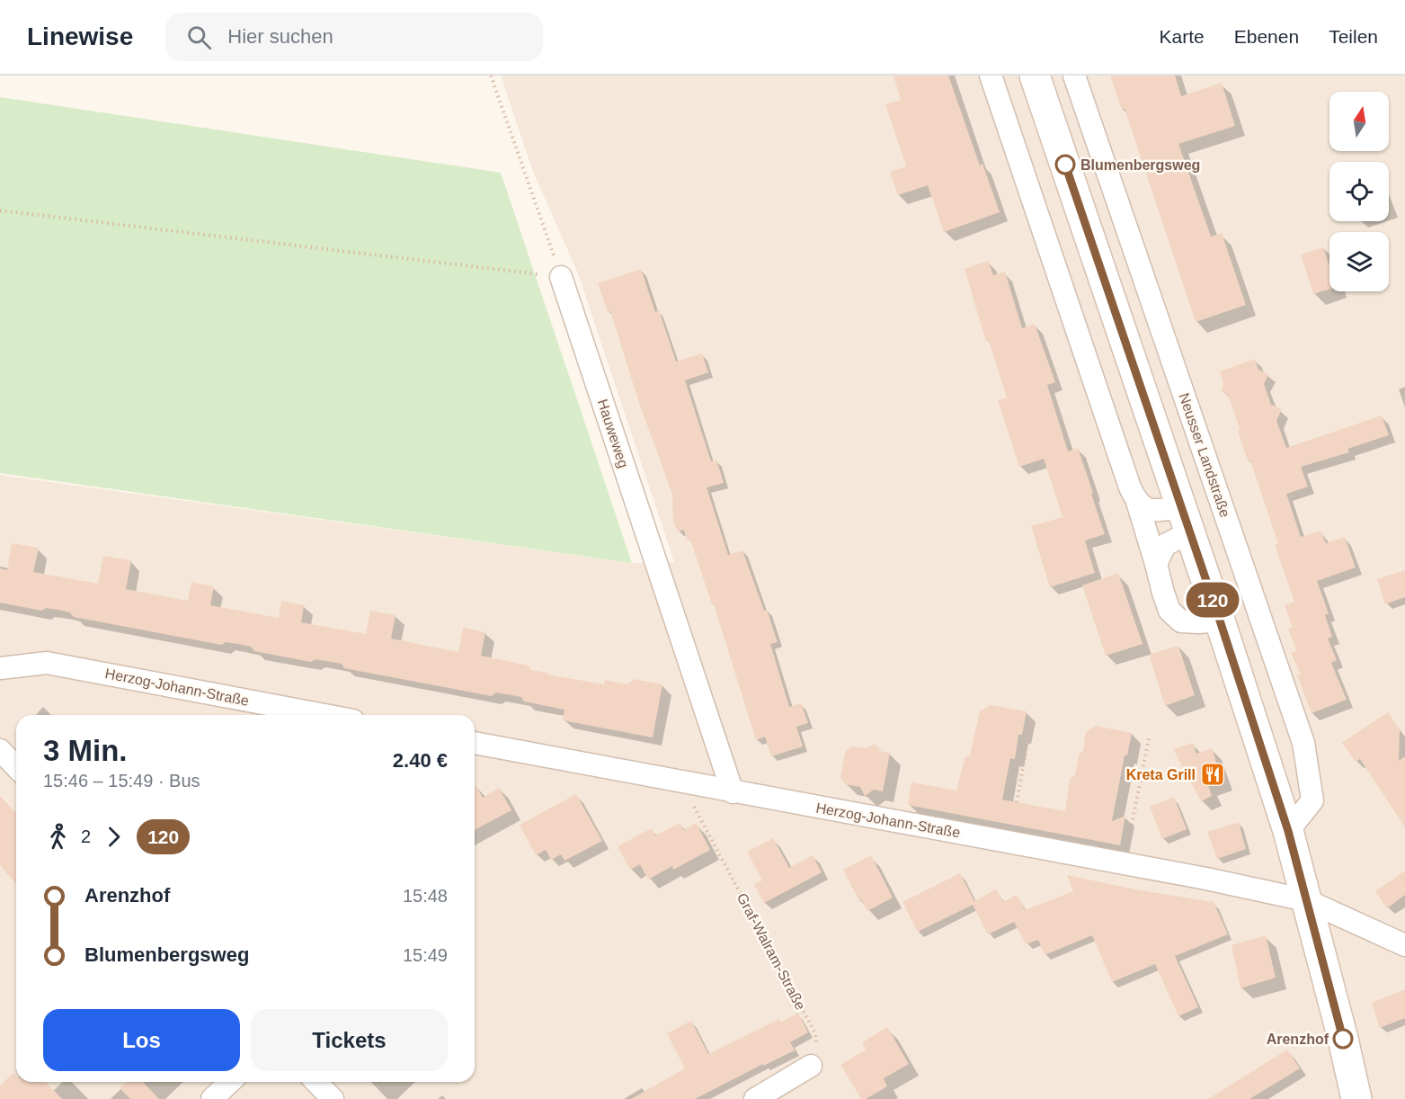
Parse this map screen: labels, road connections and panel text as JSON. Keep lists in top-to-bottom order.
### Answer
{
  "streets": {
    "street": ["Hauweweg", "Neusser Landstraße", "Herzog-Johann-Straße"],
    "path": ["Graf-Walram-Straße"]
  },
  "crossings": [
    ["Hauweweg", "Herzog-Johann-Straße"],
    ["Herzog-Johann-Straße", "Graf-Walram-Straße"]
  ],
  "places": {
    "other": ["Blumenbergsweg", "Arenzhof"],
    "restaurant": ["Kreta Grill"]
  },
  "lines": ["bus line 120"],
  "north": "top",
  "page": {
    "header": "Linewise",
    "search": "Hier suchen",
    "nav": ["Karte", "Ebenen", "Teilen"],
    "on_map": "120",
    "heading": ["3 Min.", "15:46 – 15:49 · Bus", "2.40 €"],
    "legs": ["2", "120"],
    "list": [
      {
        "name": "Arenzhof",
        "value": "15:48"
      },
      {
        "name": "Blumenbergsweg",
        "value": "15:49"
      }
    ],
    "buttons": ["Los", "Tickets"]
  }
}
